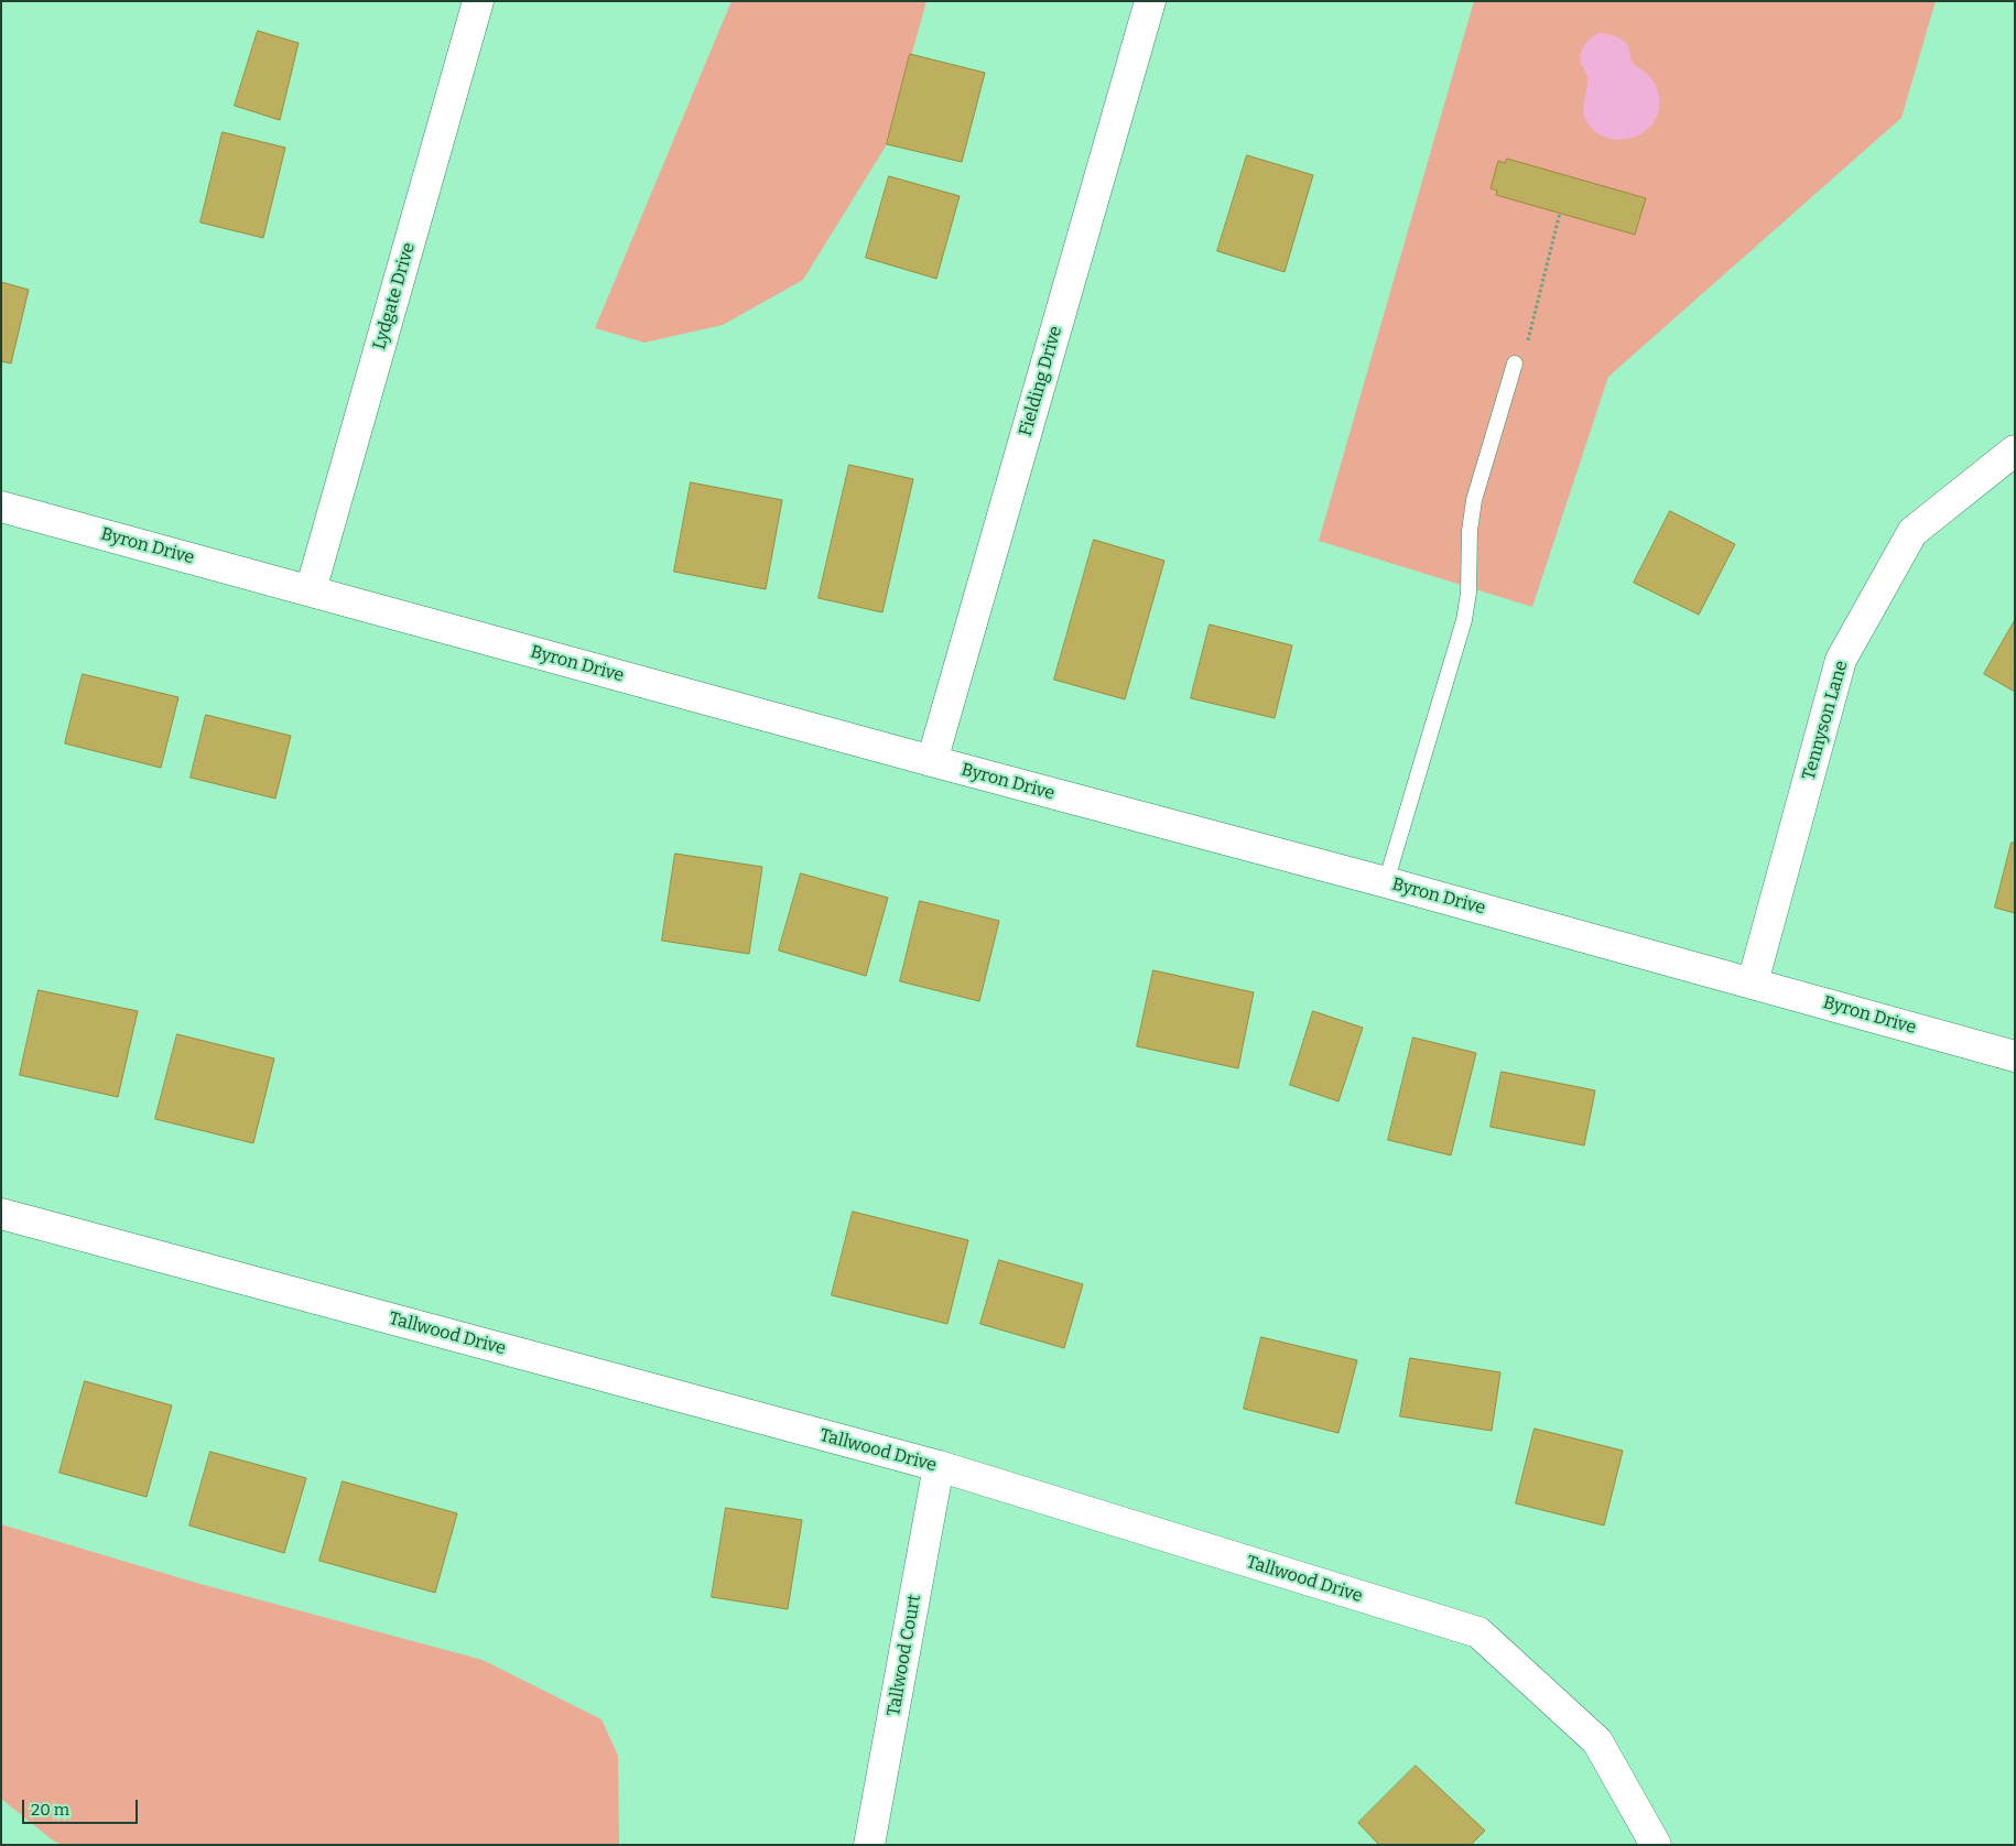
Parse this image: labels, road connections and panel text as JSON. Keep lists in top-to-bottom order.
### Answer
{
  "streets": {
    "street": [
      "Lydgate Drive",
      "Fielding Drive",
      "Byron Drive",
      "Tennyson Lane",
      "Tallwood Drive",
      "Tallwood Court"
    ]
  },
  "crossings": [
    ["Lydgate Drive", "Byron Drive"],
    ["Fielding Drive", "Byron Drive"],
    ["Byron Drive", "Tennyson Lane"],
    ["Tallwood Drive", "Tallwood Court"]
  ],
  "scale_bar": "20 m"
}
